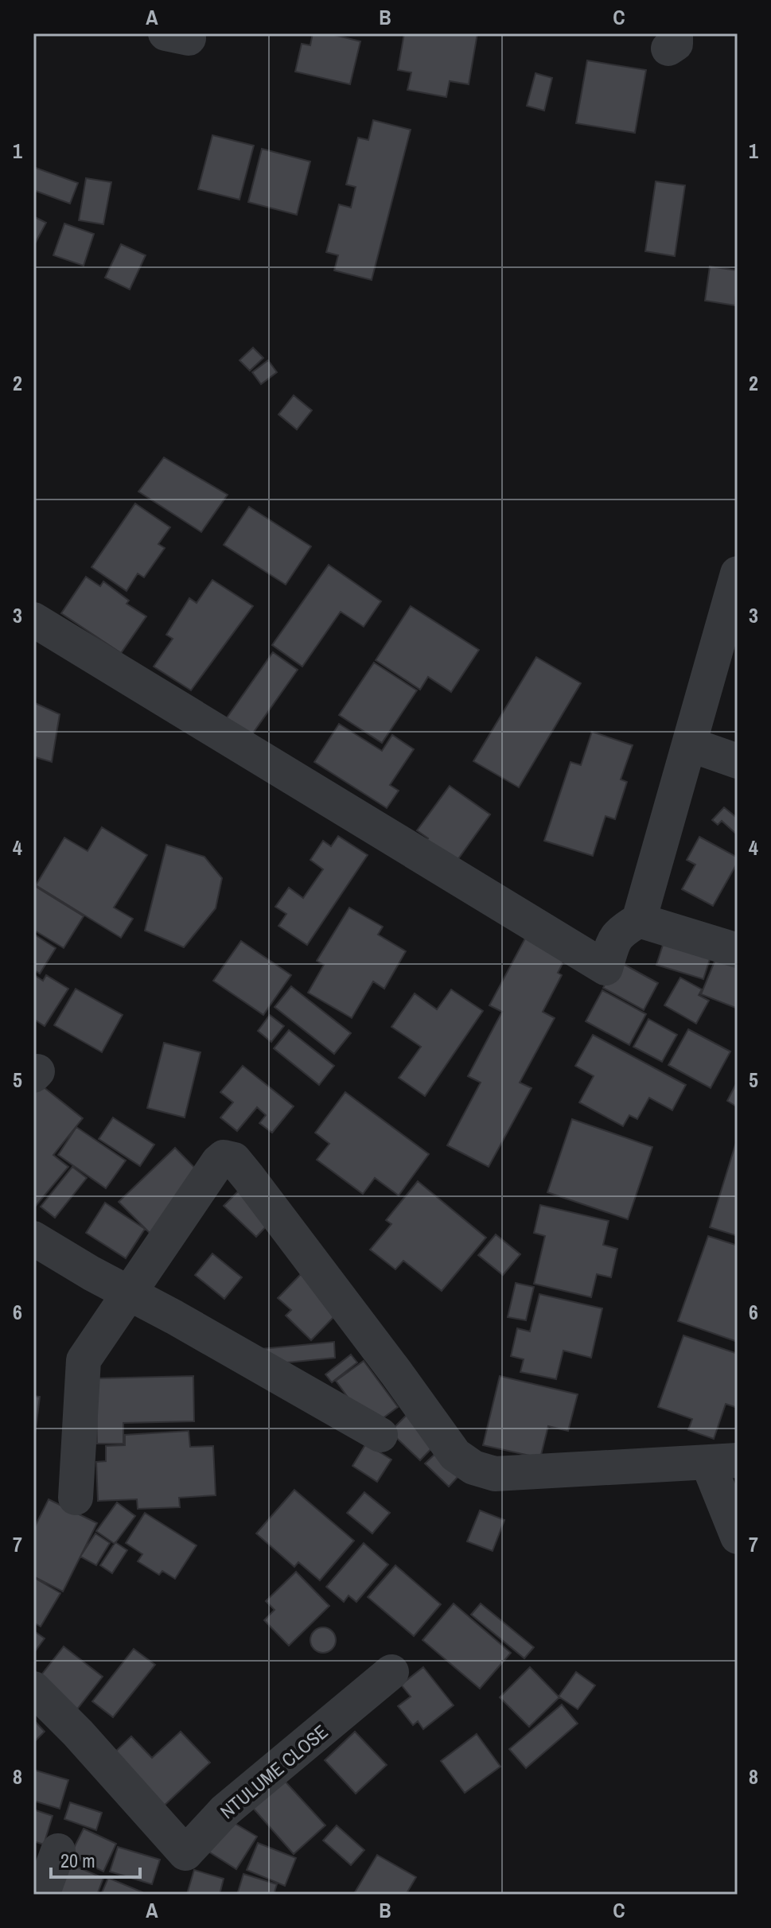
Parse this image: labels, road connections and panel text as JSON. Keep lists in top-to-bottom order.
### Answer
{
  "streets": {
    "street": ["NTULUME CLOSE"]
  },
  "scale_bar": "20 m",
  "grid": {
    "columns": ["A", "B", "C"],
    "rows": [
      "1",
      "2",
      "3",
      "4",
      "5",
      "6",
      "7",
      "8"
    ]
  }
}
